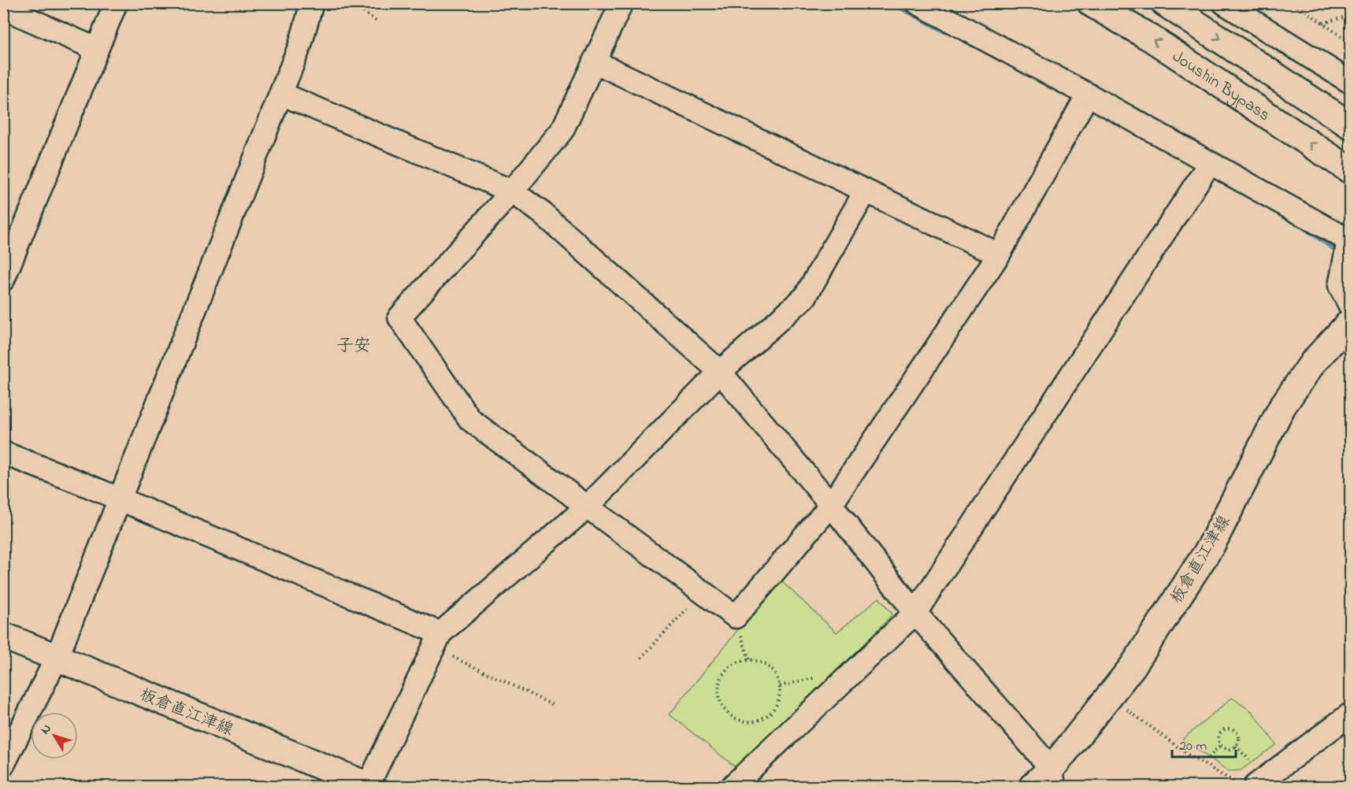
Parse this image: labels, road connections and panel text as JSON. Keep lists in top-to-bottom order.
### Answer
{
  "streets": {
    "main road": ["Joushin Bypass", "板倉直江津線"]
  },
  "districts": ["子安"],
  "scale_bar": "20 m",
  "north": "top left"
}
